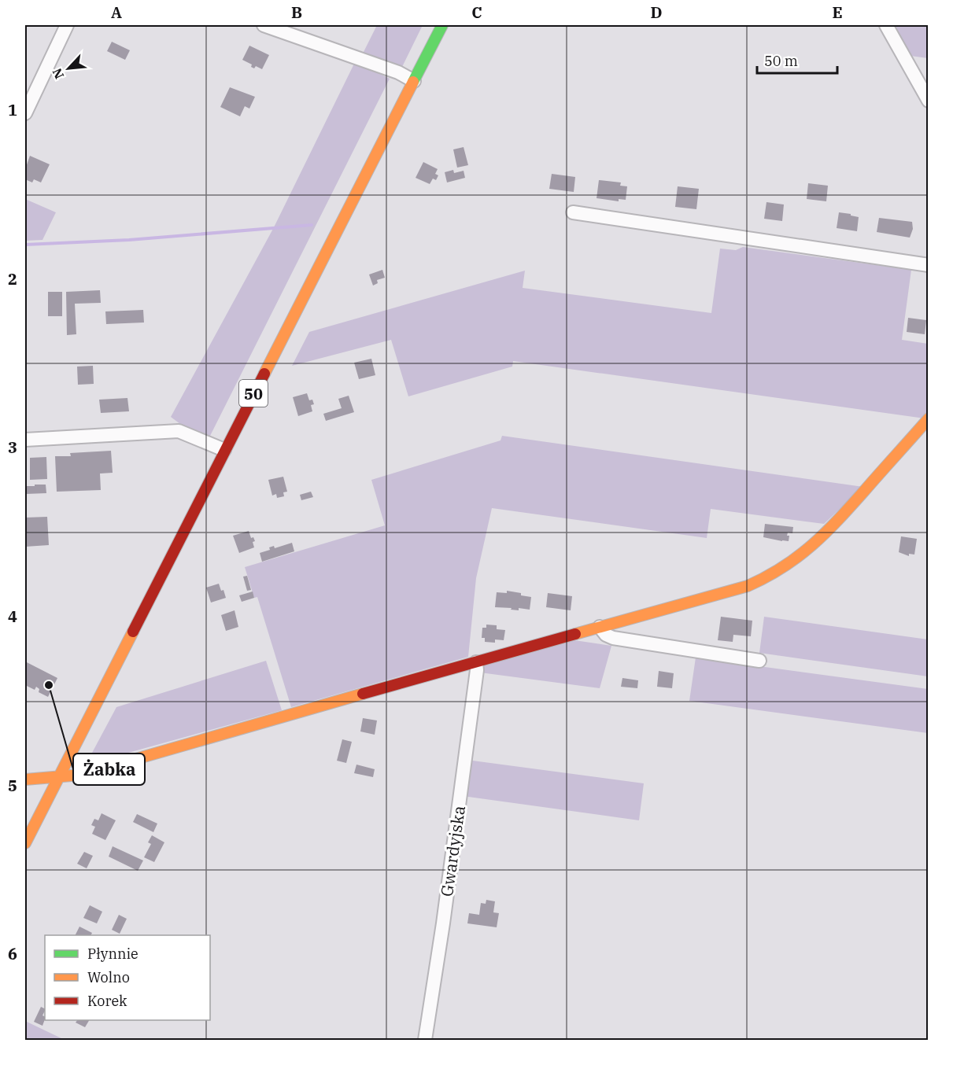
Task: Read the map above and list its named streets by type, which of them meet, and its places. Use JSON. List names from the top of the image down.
{
  "streets": {
    "street": ["50", "Gwardyjska"]
  },
  "places": ["Żabka"],
  "legend": ["Płynnie", "Wolno", "Korek"],
  "scale_bar": "50 m",
  "north": "bottom left",
  "grid": {
    "columns": [
      "A",
      "B",
      "C",
      "D",
      "E"
    ],
    "rows": [
      "1",
      "2",
      "3",
      "4",
      "5",
      "6"
    ]
  }
}
